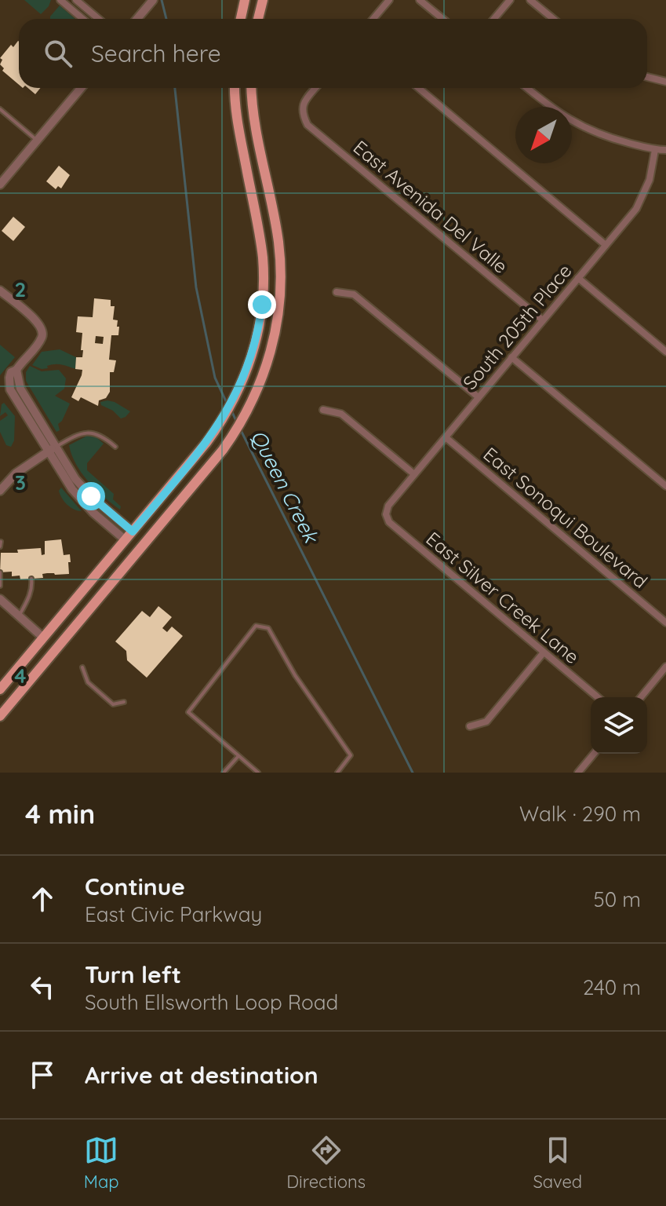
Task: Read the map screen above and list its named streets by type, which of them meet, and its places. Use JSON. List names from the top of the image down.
{
  "streets": {
    "street": [
      "East Avenida Del Valle",
      "South 205th Place",
      "East Sonoqui Boulevard",
      "East Silver Creek Lane"
    ]
  },
  "crossings": [
    ["East Avenida Del Valle", "South 205th Place"],
    ["South 205th Place", "East Sonoqui Boulevard"],
    ["South 205th Place", "East Silver Creek Lane"]
  ],
  "water": ["Queen Creek"],
  "north": "bottom left",
  "page": {
    "search": "Search here",
    "heading": ["4 min", "Walk · 290 m"],
    "list": [
      ["Continue", "East Civic Parkway", "50 m"],
      ["Turn left", "South Ellsworth Loop Road", "240 m"],
      "Arrive at destination"
    ],
    "nav": ["Map", "Directions", "Saved"]
  },
  "grid": {
    "rows": ["2", "3", "4"]
  }
}
